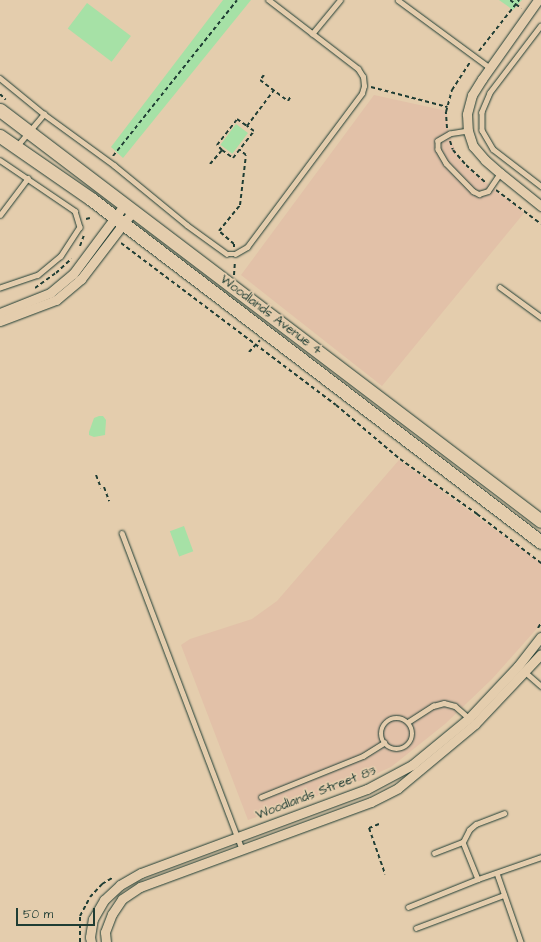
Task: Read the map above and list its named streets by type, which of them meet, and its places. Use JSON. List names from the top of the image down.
{
  "streets": {
    "main road": ["Woodlands Avenue 4"],
    "street": ["Woodlands Street 83"]
  },
  "scale_bar": "50 m"
}
